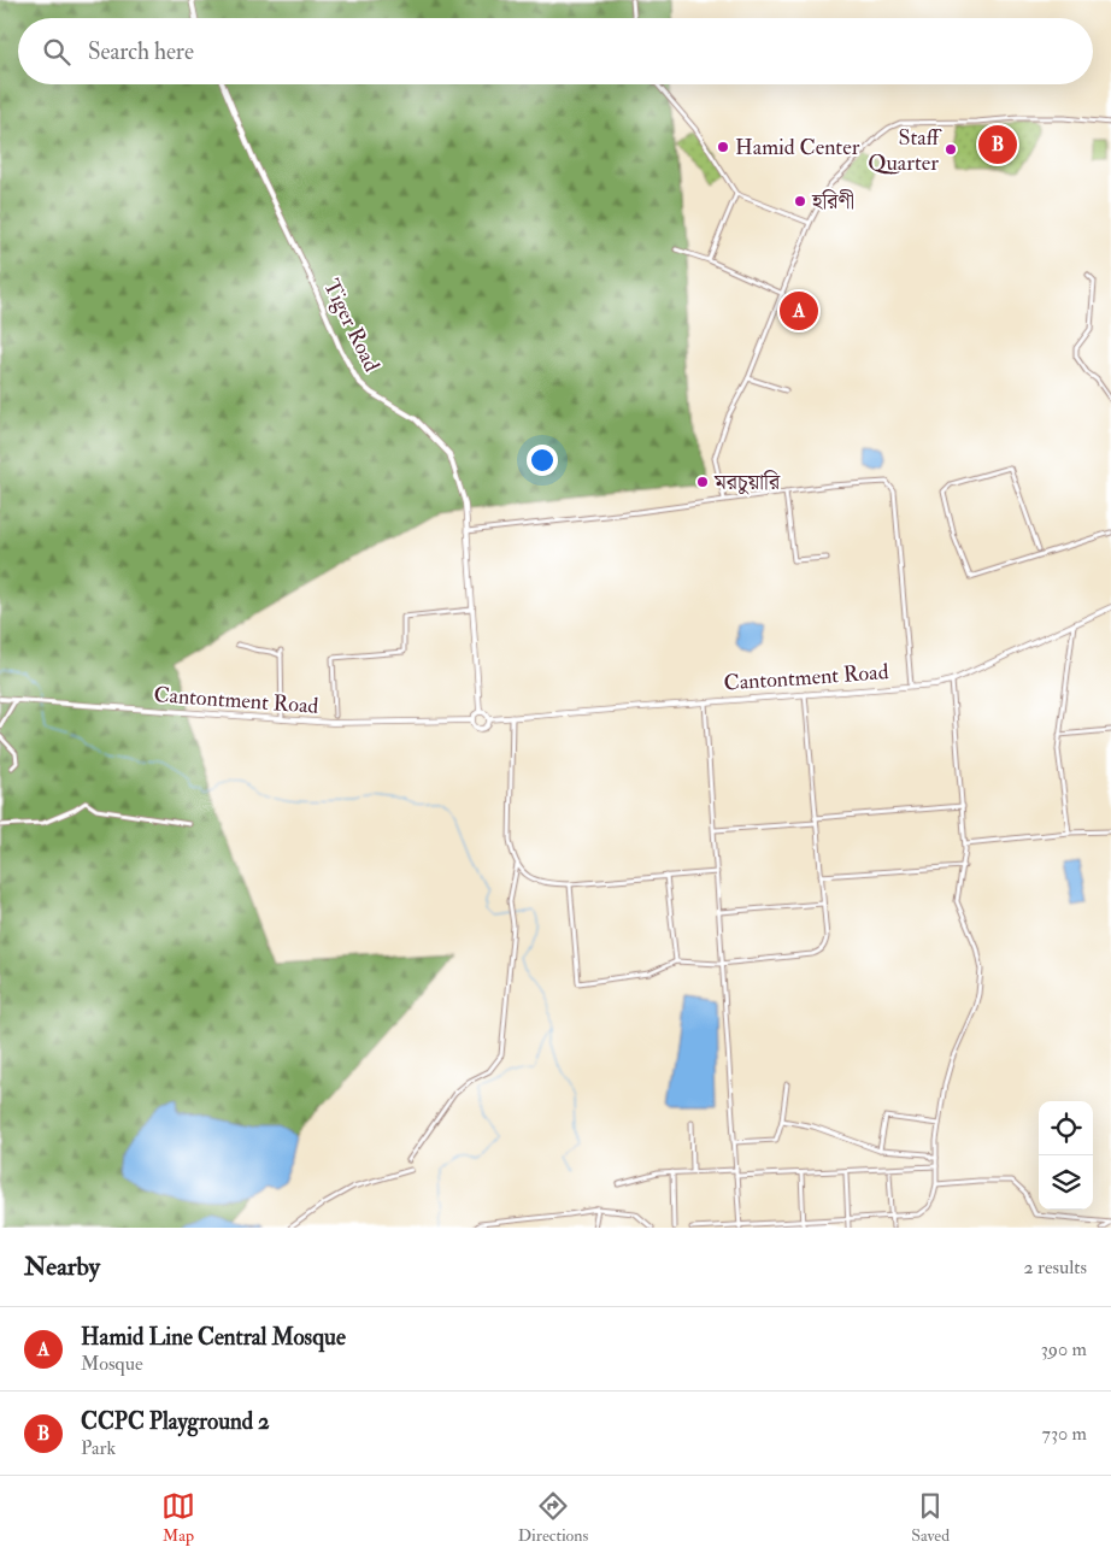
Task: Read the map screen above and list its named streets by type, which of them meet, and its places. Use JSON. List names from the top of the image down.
{
  "streets": {
    "street": ["Tiger Road", "Cantontment Road"]
  },
  "crossings": [
    ["Tiger Road", "Cantontment Road"]
  ],
  "places": [
    "Hamid Center",
    "Staff Quarter",
    "হরিণী",
    "মরচুয়ারি"
  ],
  "page": {
    "search": "Search here",
    "pins": ["B", "A"],
    "heading": ["Nearby", "2 results"],
    "list": [
      {
        "mark": "A",
        "name": "Hamid Line Central Mosque",
        "note": "Mosque",
        "value": "390 m"
      },
      {
        "mark": "B",
        "name": "CCPC Playground 2",
        "note": "Park",
        "value": "730 m"
      }
    ],
    "nav": ["Map", "Directions", "Saved"]
  }
}
